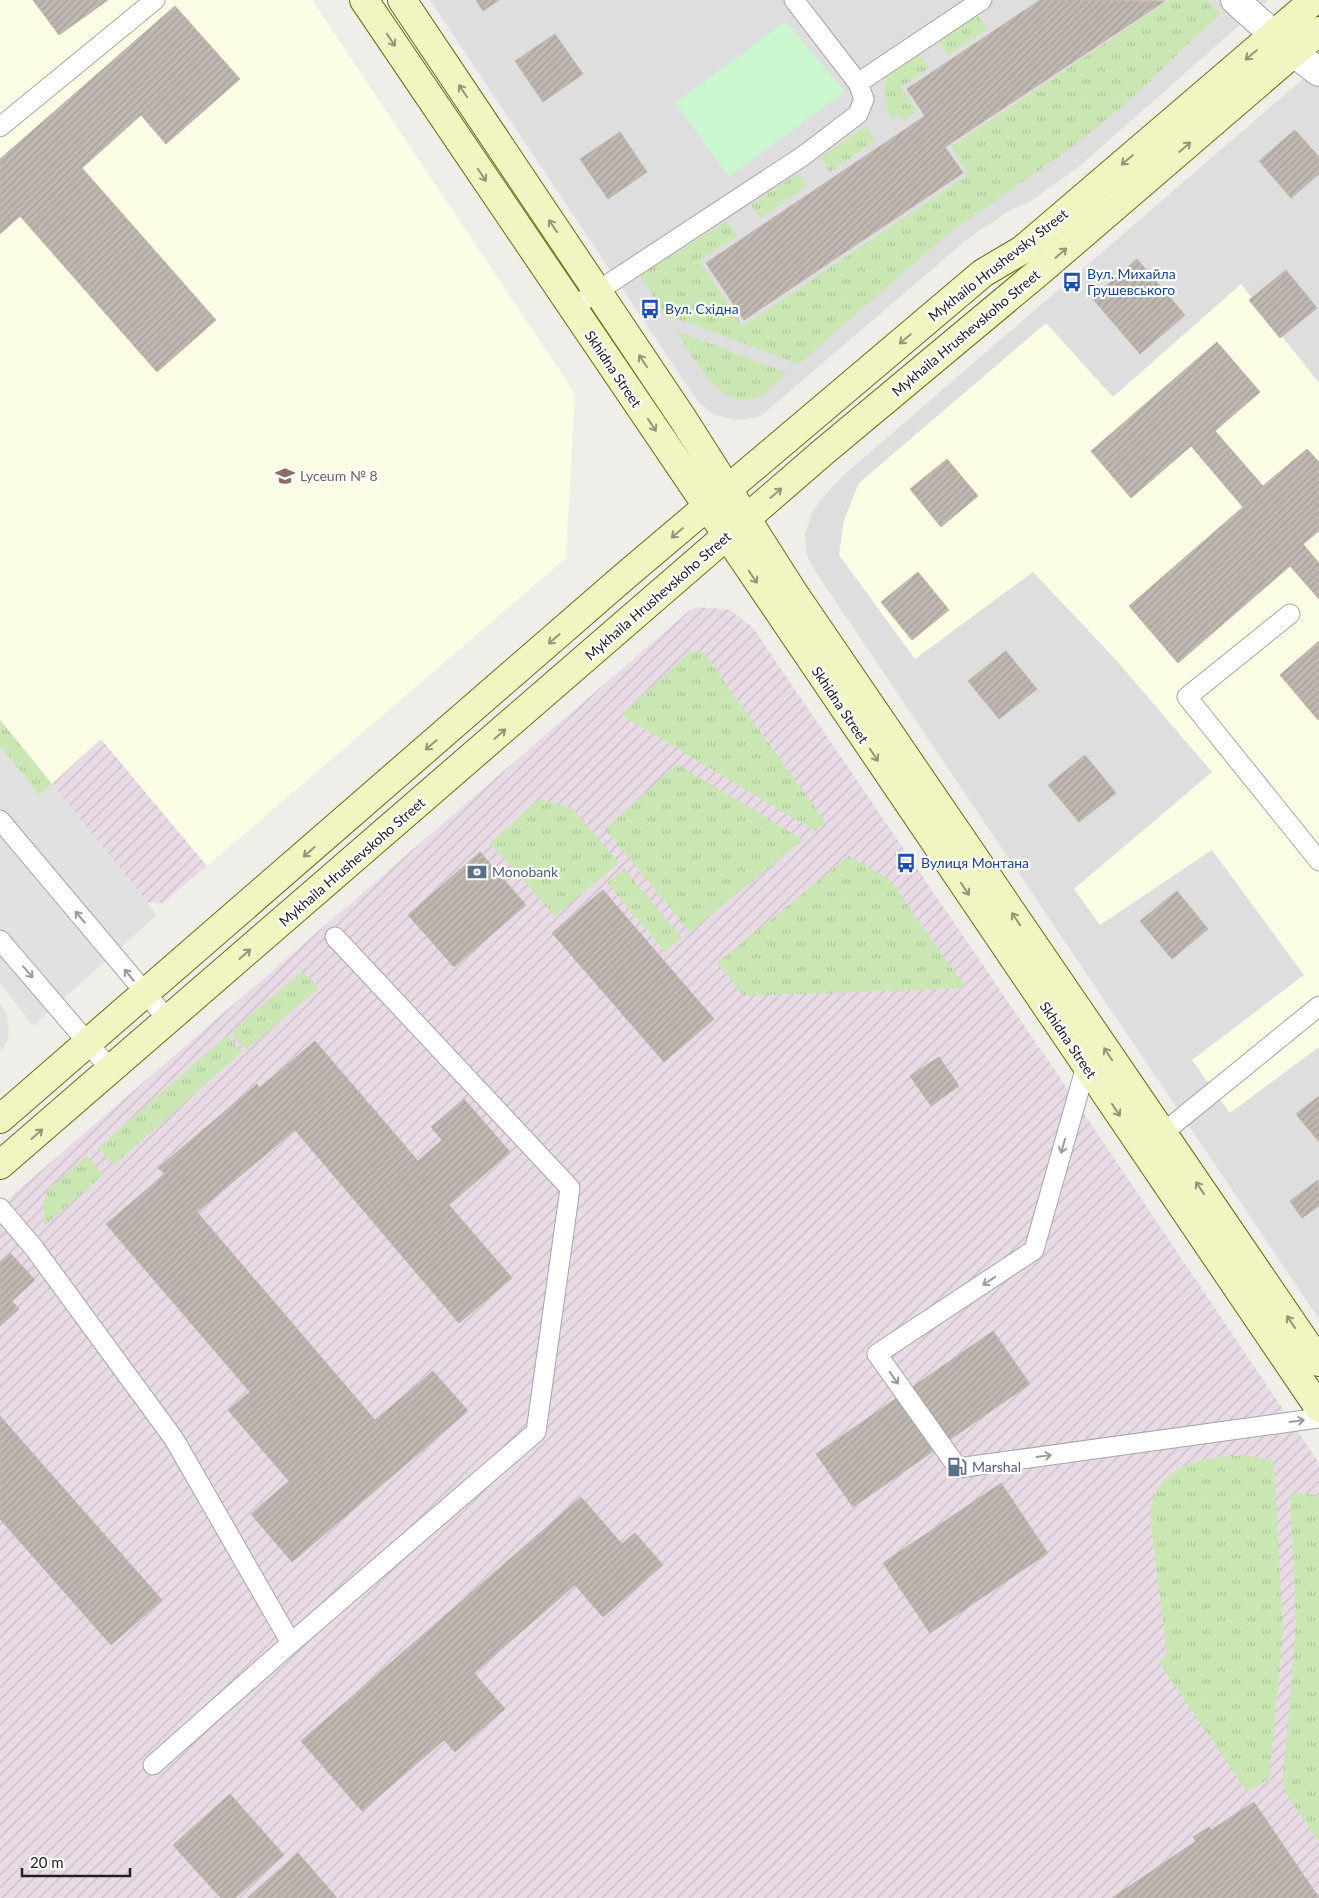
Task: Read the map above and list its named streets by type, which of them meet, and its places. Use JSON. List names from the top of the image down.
{
  "streets": {
    "main road": ["Mykhailo Hrushevsky Street", "Mykhaila Hrushevskoho Street", "Skhidna Street"]
  },
  "crossings": [
    ["Mykhailo Hrushevsky Street", "Skhidna Street"],
    ["Mykhaila Hrushevskoho Street", "Skhidna Street"]
  ],
  "one_way": ["Mykhailo Hrushevsky Street"],
  "places": {
    "bus stop": ["Вул. Михайла Грушевського", "Вул. Східна", "Вулиця Монтана"],
    "school or university": ["Lyceum № 8"],
    "bank": ["Monobank"],
    "fuel station": ["Marshal"]
  },
  "scale_bar": "20 m"
}
